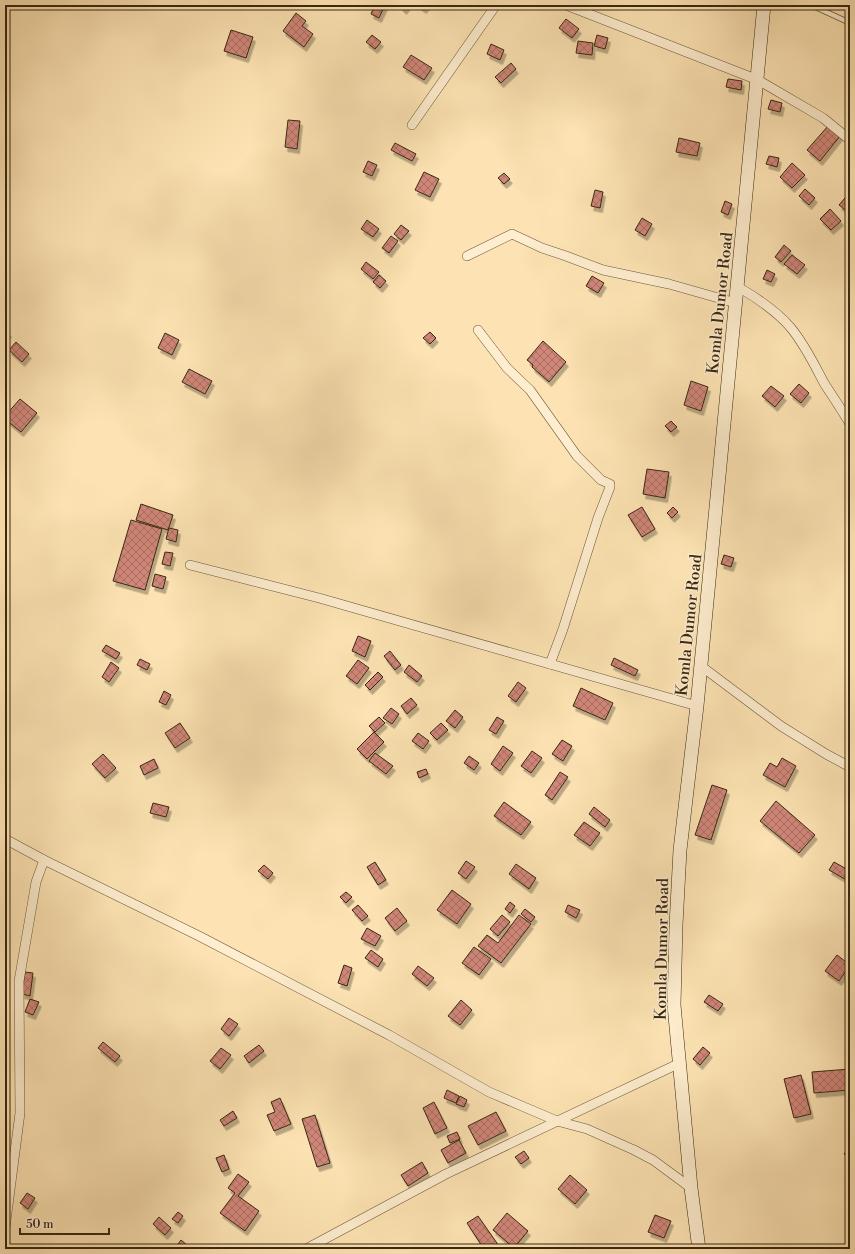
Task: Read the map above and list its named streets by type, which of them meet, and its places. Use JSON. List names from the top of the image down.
{
  "streets": {
    "street": ["Komla Dumor Road"]
  },
  "scale_bar": "50 m"
}
